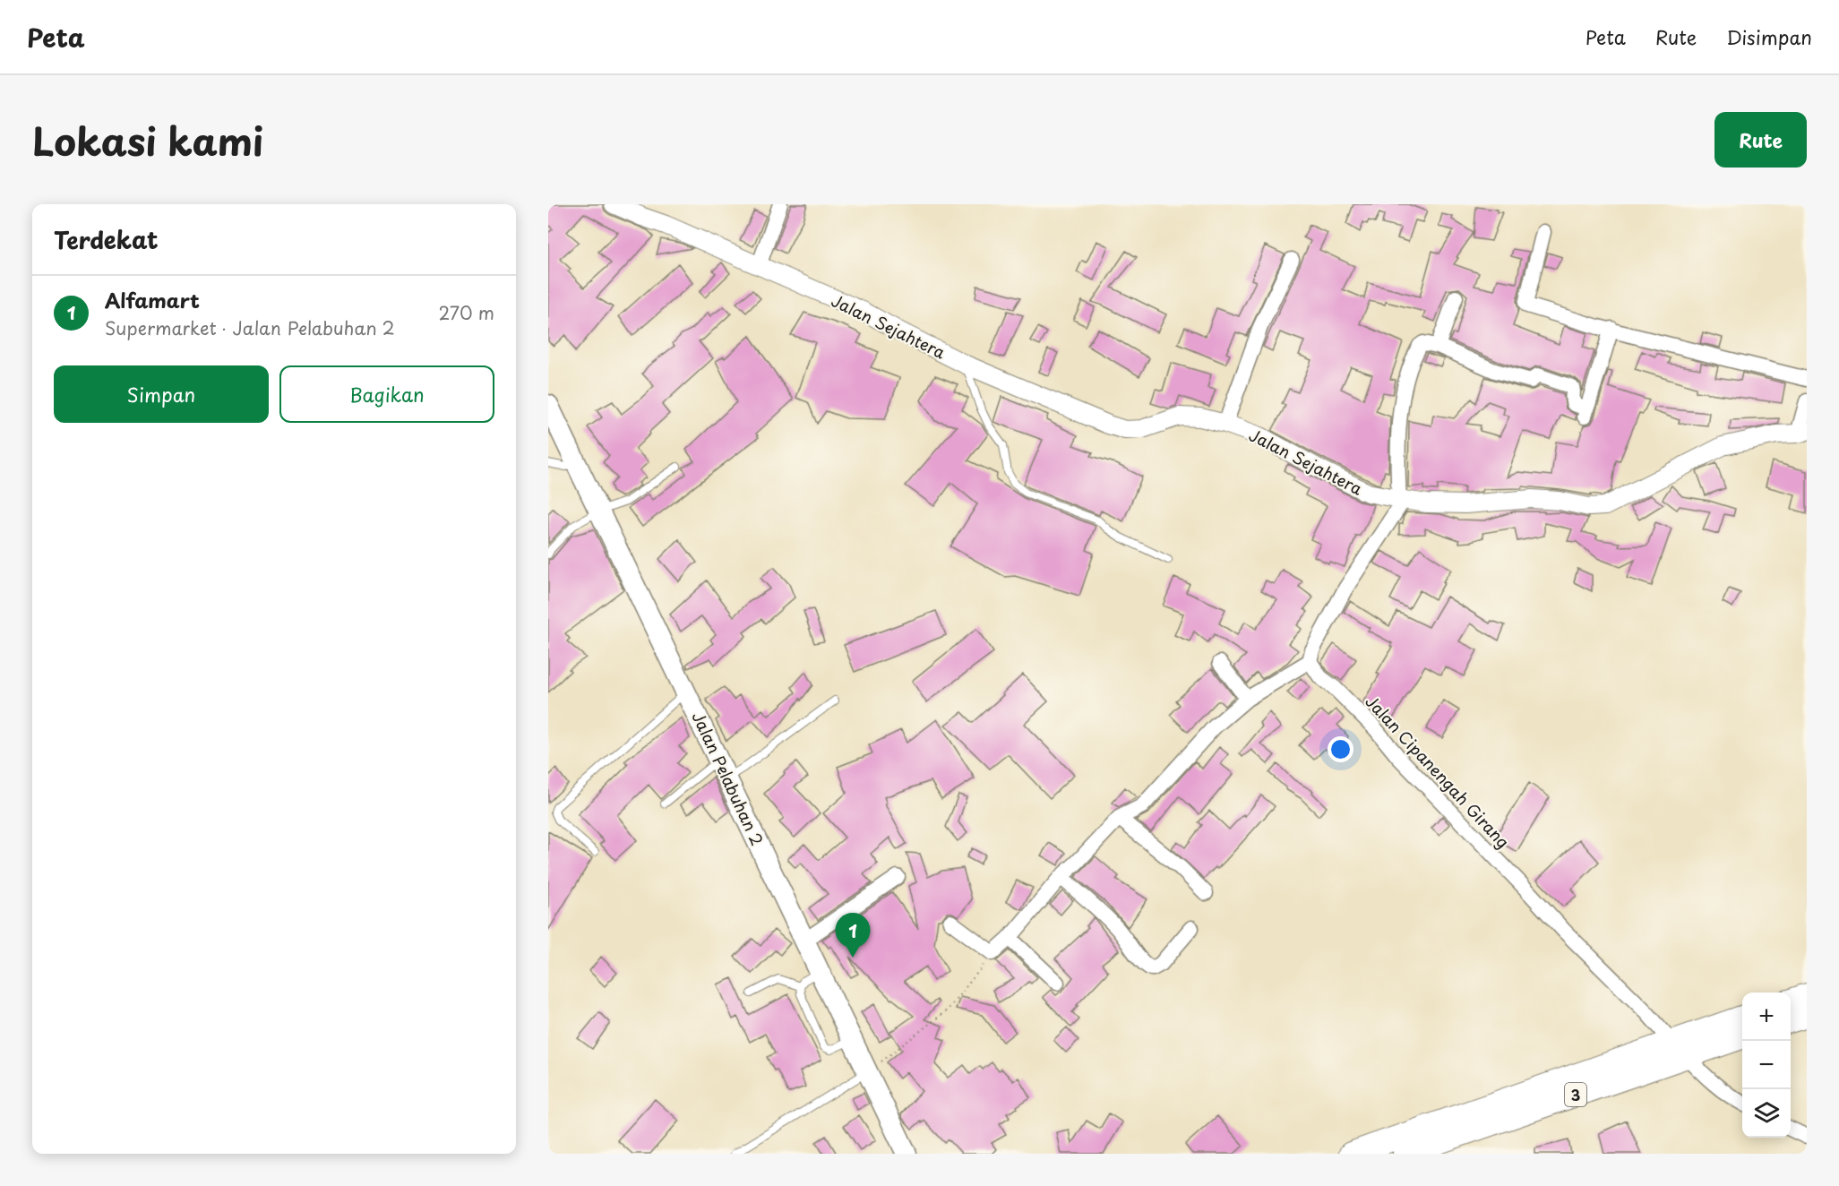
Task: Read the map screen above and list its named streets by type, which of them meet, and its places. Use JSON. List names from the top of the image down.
{
  "streets": {
    "main road": ["Jalan Pelabuhan 2", "3"],
    "street": ["Jalan Sejahtera", "Jalan Cipanengah Girang"]
  },
  "crossings": [
    ["Jalan Cipanengah Girang", "3"]
  ],
  "page": {
    "header": "Peta",
    "nav": ["Peta", "Rute", "Disimpan"],
    "title": "Lokasi kami",
    "buttons": [
      "Rute",
      ["Simpan", "Bagikan"]
    ],
    "heading": "Terdekat",
    "list": [
      {
        "mark": "1",
        "name": "Alfamart",
        "note": "Supermarket · Jalan Pelabuhan 2",
        "value": "270 m"
      }
    ],
    "pins": "1",
    "map_buttons": ["+", "−"]
  }
}
